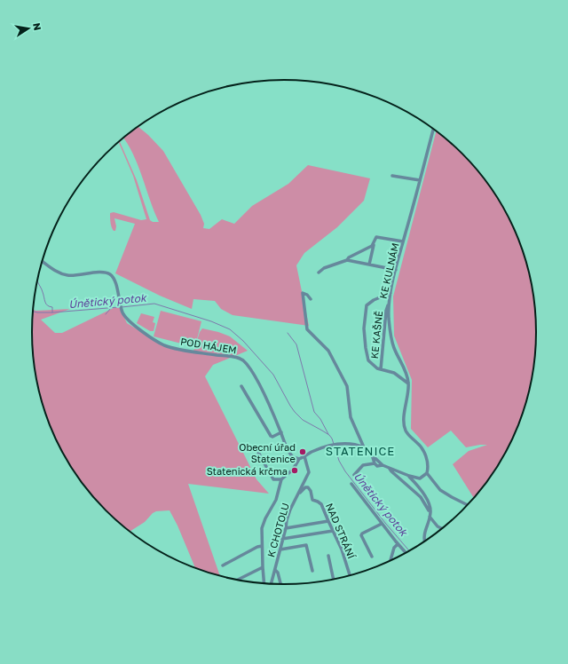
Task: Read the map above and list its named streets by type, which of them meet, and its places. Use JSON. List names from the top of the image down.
{
  "streets": {
    "street": [
      "KE KULNÁM",
      "KE KAŠNĚ",
      "POD HÁJEM",
      "K CHOTOLU",
      "NAD STRÁNÍ"
    ]
  },
  "crossings": [
    ["KE KULNÁM", "KE KAŠNĚ"],
    ["K CHOTOLU", "NAD STRÁNÍ"]
  ],
  "districts": ["STATENICE"],
  "water": ["Únětický potok"],
  "places": ["Obecní úřad Statenice", "Statenická krčma"],
  "north": "right"
}
